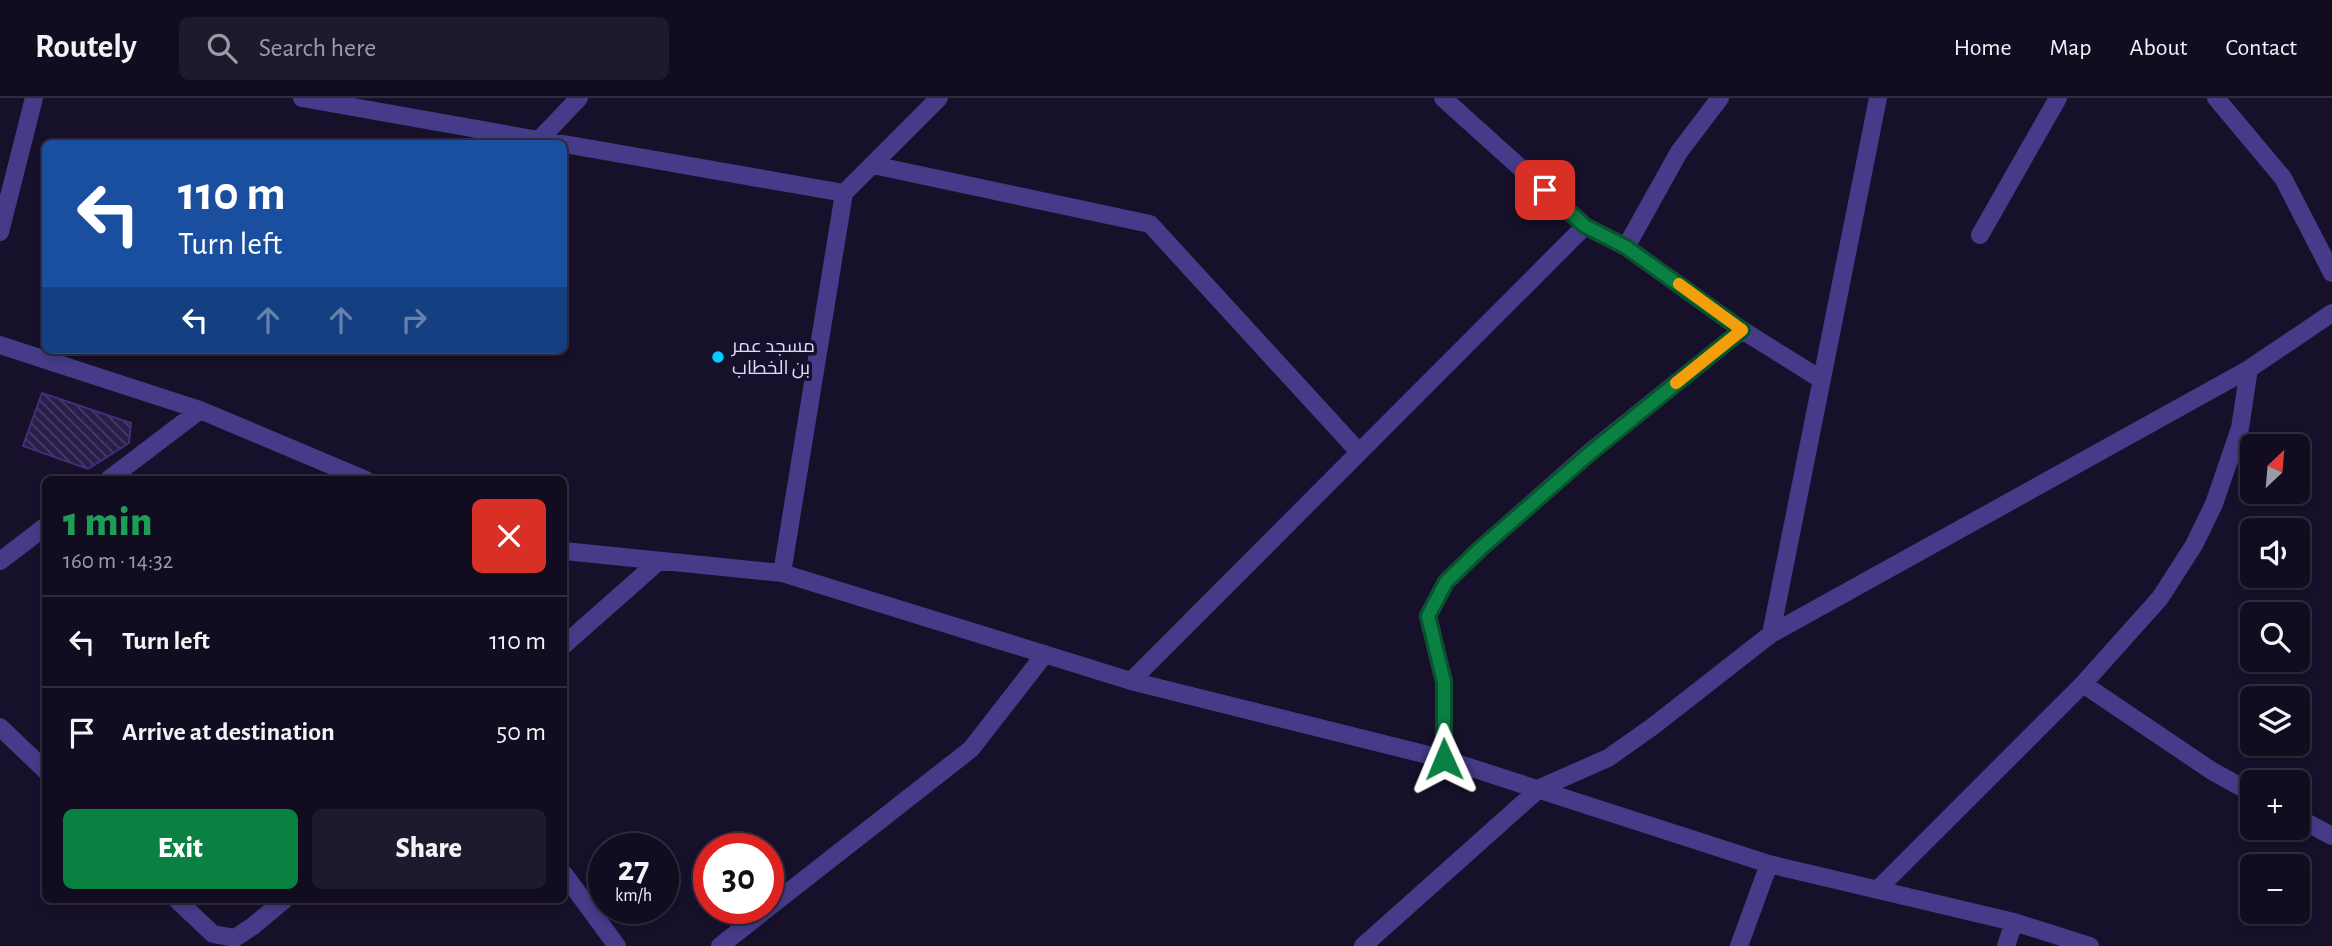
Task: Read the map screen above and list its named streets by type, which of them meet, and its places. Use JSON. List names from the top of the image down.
{
  "places": ["مسجد عمر بن الخطاب"],
  "north": "top right",
  "page": {
    "header": "Routely",
    "search": "Search here",
    "nav": [
      "Home",
      "Map",
      "About",
      "Contact"
    ],
    "turn": ["110 m", "Turn left"],
    "map_buttons": ["+", "−"],
    "heading": ["1 min", "160 m · 14:32"],
    "list": [
      {
        "name": "Turn left",
        "value": "110 m"
      },
      {
        "name": "Arrive at destination",
        "value": "50 m"
      }
    ],
    "buttons": ["Exit", "Share"],
    "speed": "27 km/h",
    "limit": "30"
  }
}
